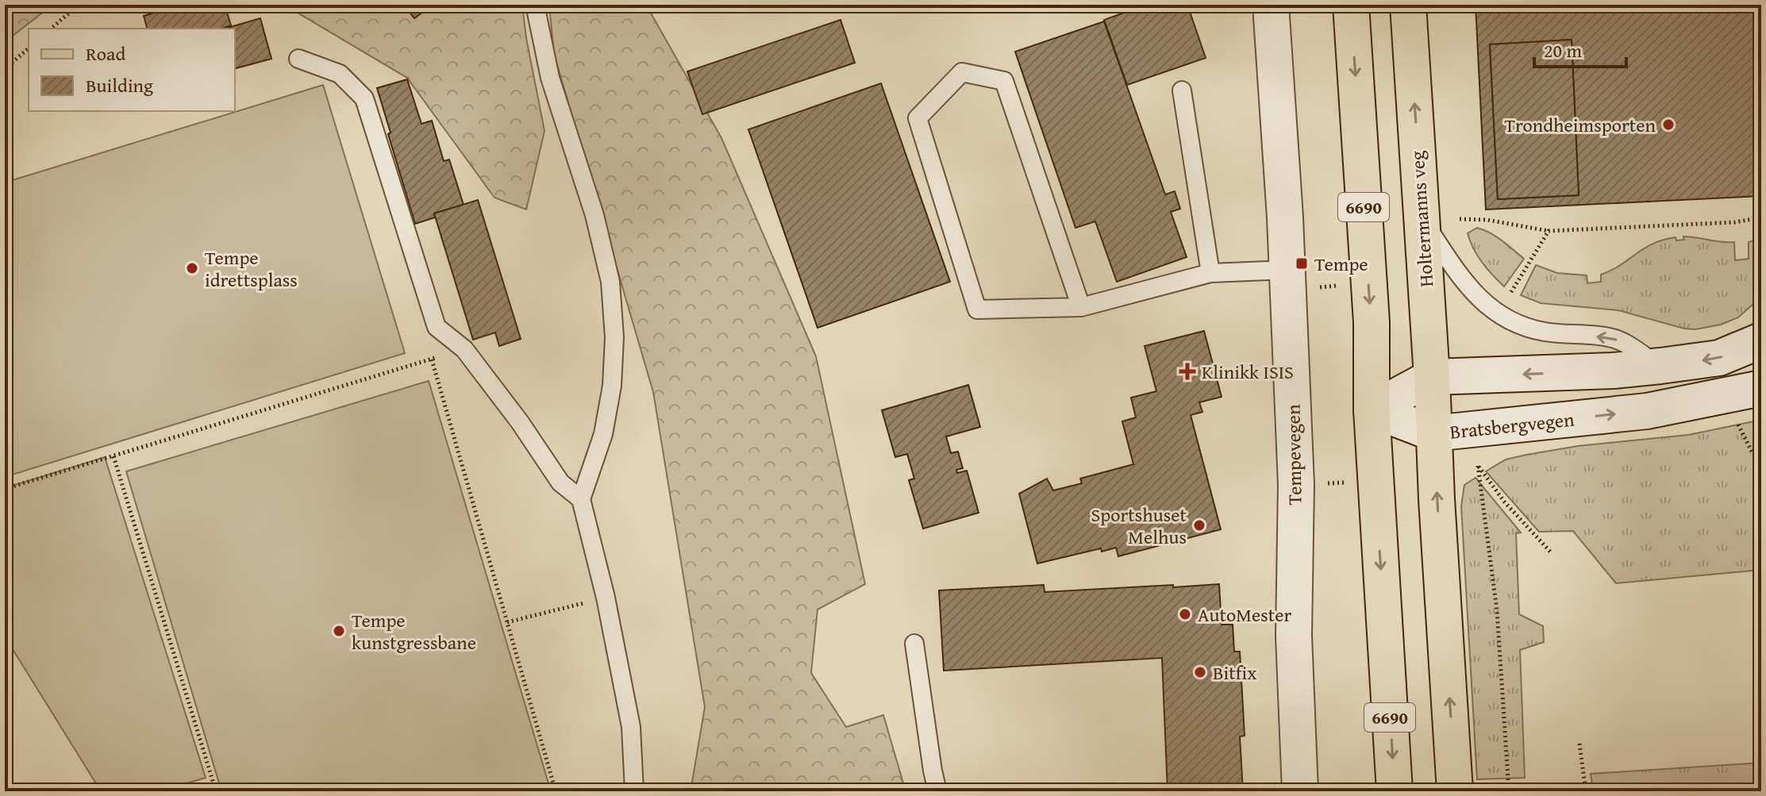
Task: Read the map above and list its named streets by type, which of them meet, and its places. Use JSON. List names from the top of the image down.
{
  "streets": {
    "main road": [
      "6690",
      "Holtermanns veg",
      "Bratsbergvegen",
      "Tempevegen"
    ]
  },
  "crossings": [
    ["6690", "Bratsbergvegen"],
    ["Holtermanns veg", "Bratsbergvegen"]
  ],
  "places": {
    "other": [
      "Trondheimsporten",
      "Tempe idrettsplass",
      "Sportshuset Melhus",
      "AutoMester",
      "Tempe kunstgressbane",
      "Bitfix"
    ],
    "transit": ["Tempe"],
    "health": ["Klinikk ISIS"]
  },
  "legend": ["Road", "Building"],
  "scale_bar": "20 m"
}
